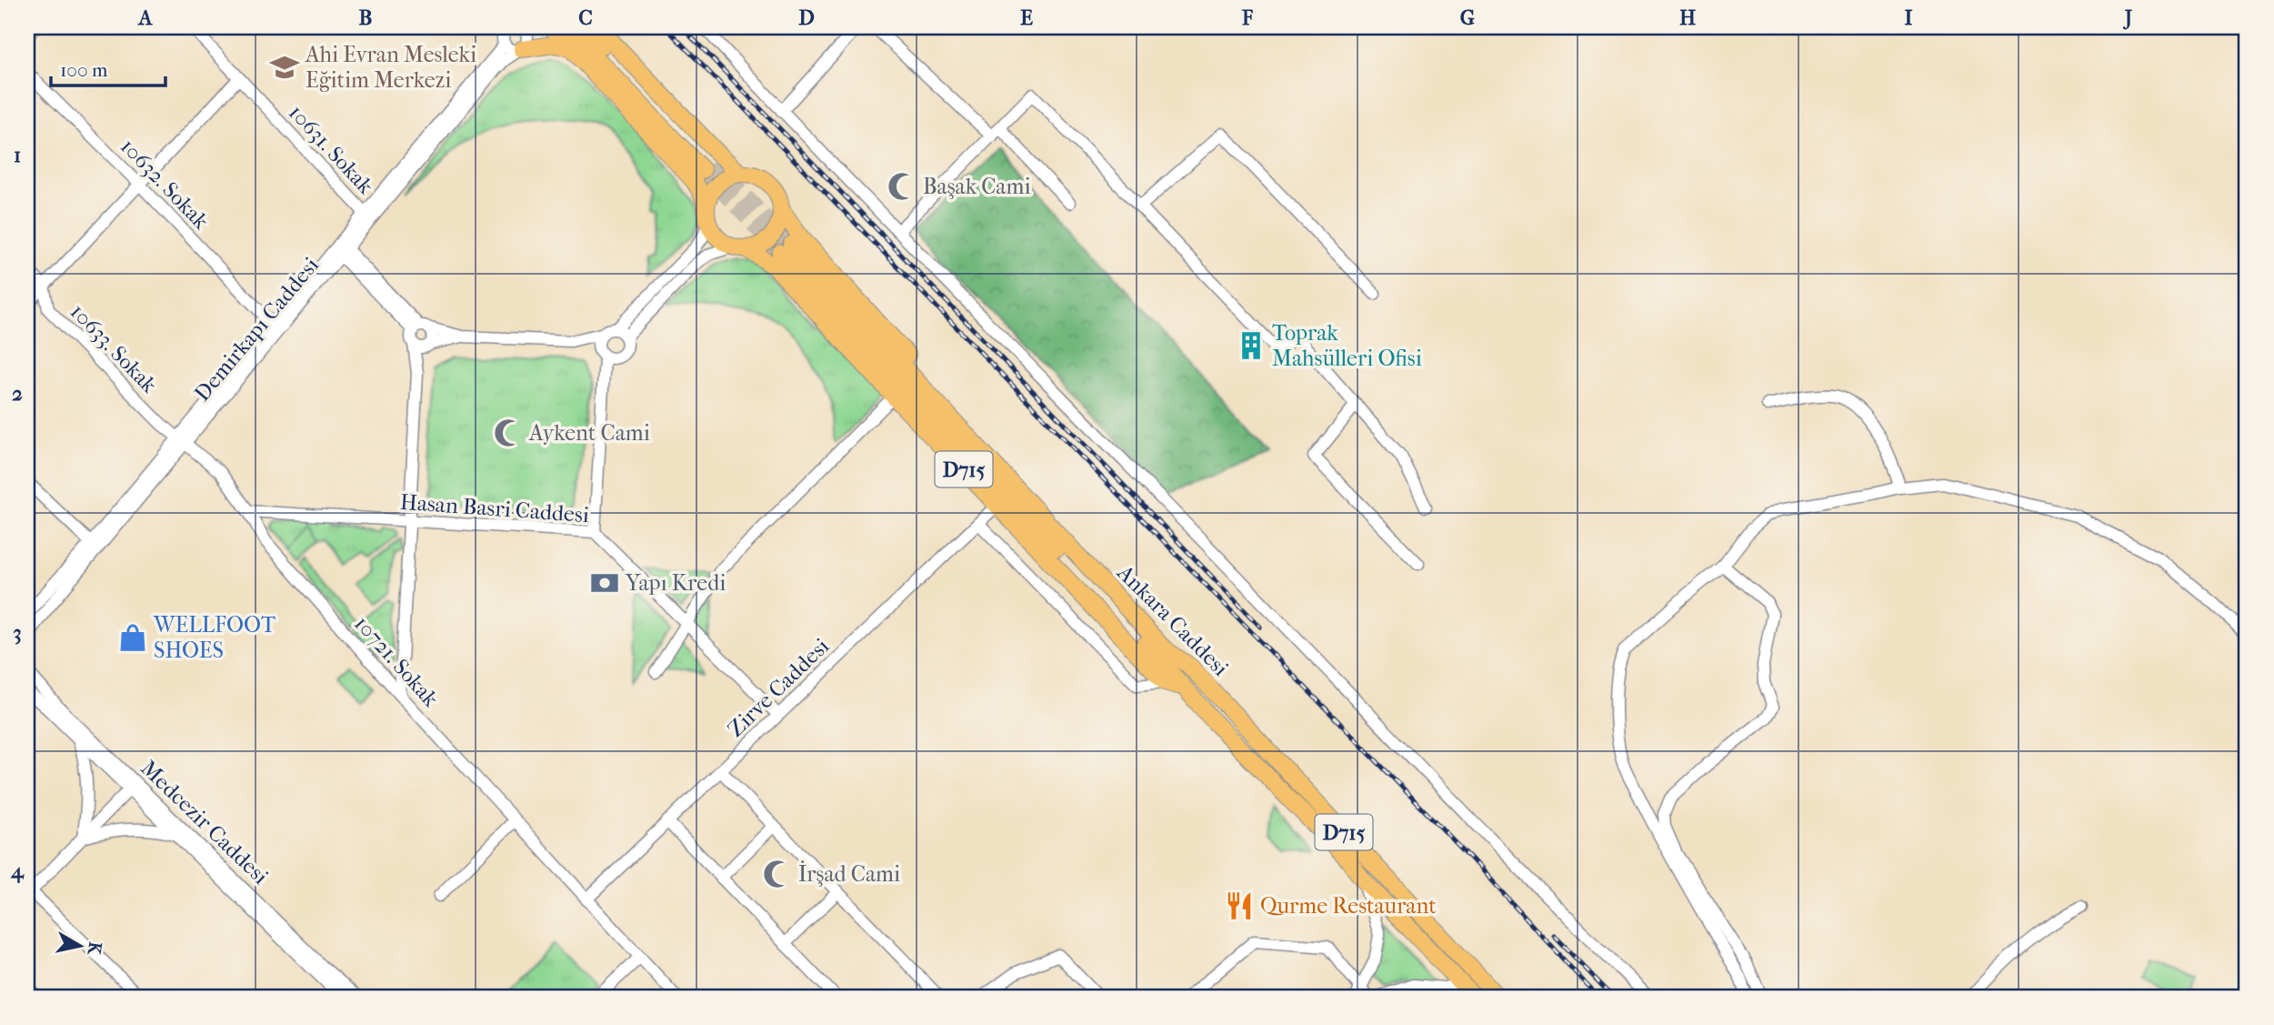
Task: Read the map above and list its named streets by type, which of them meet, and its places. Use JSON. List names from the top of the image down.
{
  "streets": {
    "highway": ["D715", "Ankara Caddesi"],
    "street": [
      "10631. Sokak",
      "10632. Sokak",
      "Demirkapı Caddesi",
      "10633. Sokak",
      "Hasan Basri Caddesi",
      "10721. Sokak",
      "Zirve Caddesi",
      "Medcezir Caddesi"
    ]
  },
  "crossings": [
    ["10631. Sokak", "Demirkapı Caddesi"],
    ["10632. Sokak", "Demirkapı Caddesi"],
    ["Demirkapı Caddesi", "10633. Sokak"],
    ["Demirkapı Caddesi", "10721. Sokak"],
    ["10633. Sokak", "10721. Sokak"],
    ["D715", "Zirve Caddesi"],
    ["Hasan Basri Caddesi", "10721. Sokak"],
    ["Hasan Basri Caddesi", "Zirve Caddesi"],
    ["10721. Sokak", "Zirve Caddesi"]
  ],
  "places": {
    "school or university": ["Ahi Evran Mesleki Eğitim Merkezi"],
    "mosque": ["Başak Cami", "Aykent Cami", "İrşad Cami"],
    "building": ["Toprak Mahsülleri Ofisi"],
    "bank": ["Yapı Kredi"],
    "shop": ["WELLFOOT SHOES"],
    "restaurant": ["Qurme Restaurant"]
  },
  "scale_bar": "100 m",
  "north": "right",
  "grid": {
    "columns": [
      "A",
      "B",
      "C",
      "D",
      "E",
      "F",
      "G",
      "H",
      "I",
      "J"
    ],
    "rows": [
      "1",
      "2",
      "3",
      "4"
    ]
  }
}
